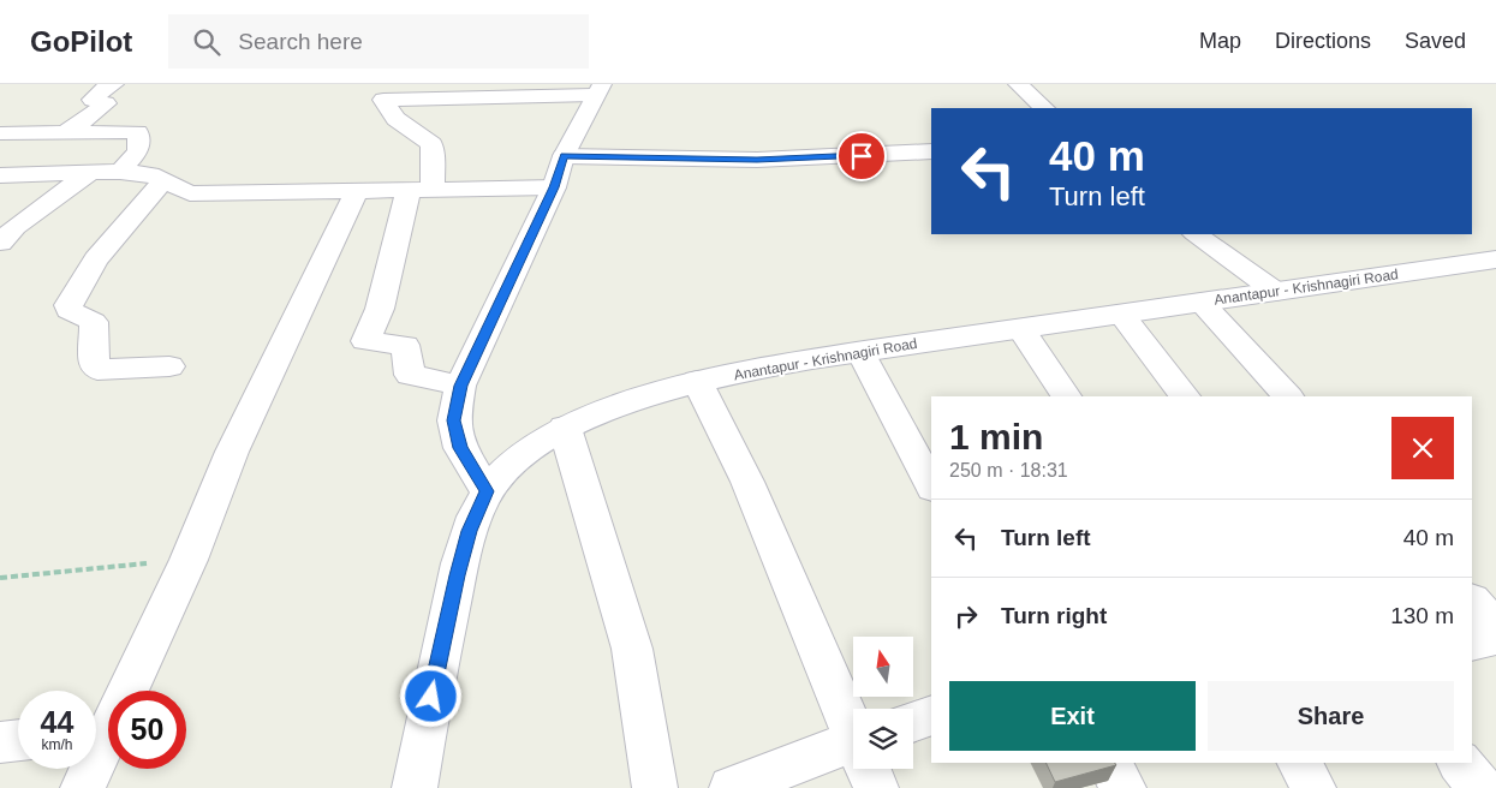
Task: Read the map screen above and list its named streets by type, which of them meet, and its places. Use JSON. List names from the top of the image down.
{
  "streets": {
    "street": ["Anantapur - Krishnagiri Road"]
  },
  "north": "top",
  "page": {
    "header": "GoPilot",
    "search": "Search here",
    "nav": ["Map", "Directions", "Saved"],
    "turn": ["40 m", "Turn left"],
    "heading": ["1 min", "250 m · 18:31"],
    "list": [
      {
        "name": "Turn left",
        "value": "40 m"
      },
      {
        "name": "Turn right",
        "value": "130 m"
      }
    ],
    "buttons": ["Exit", "Share"],
    "speed": "44 km/h",
    "limit": "50"
  }
}
